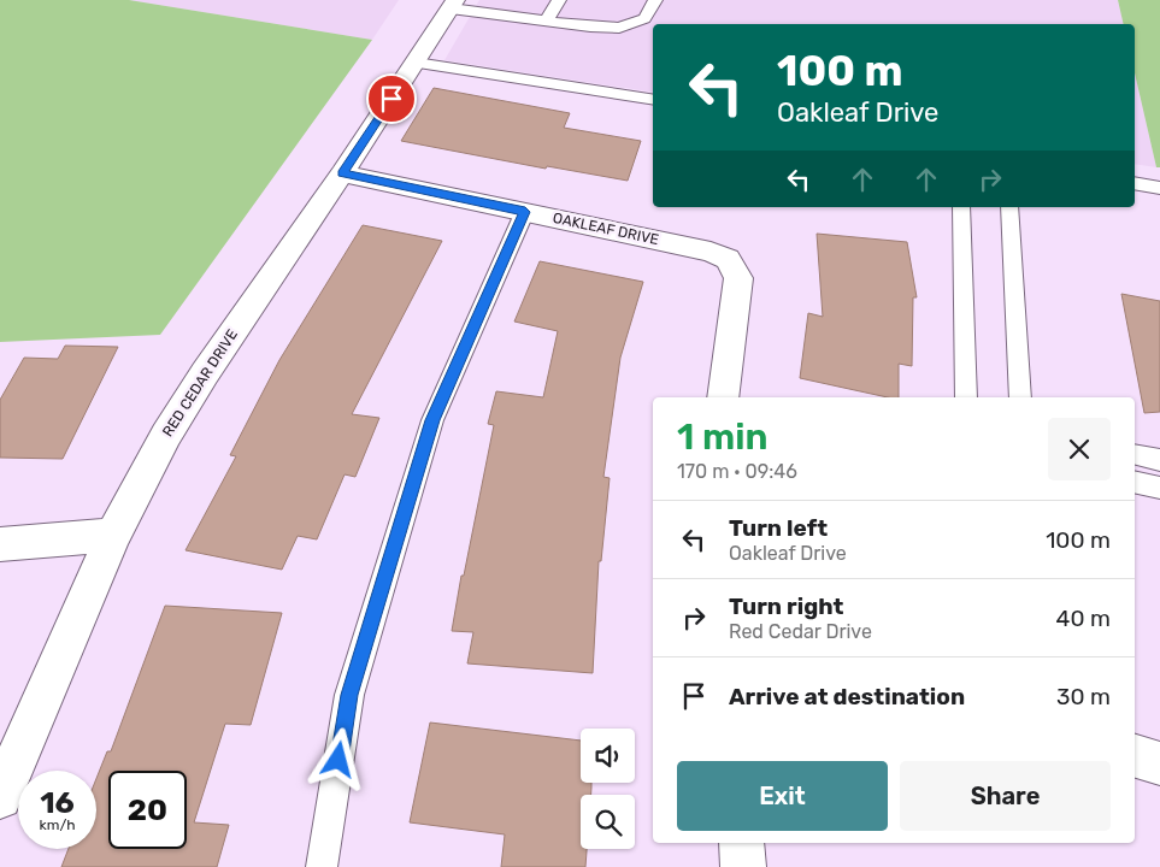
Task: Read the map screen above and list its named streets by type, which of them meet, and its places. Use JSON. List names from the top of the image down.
{
  "streets": {
    "street": ["OAKLEAF DRIVE", "RED CEDAR DRIVE"]
  },
  "crossings": [
    ["OAKLEAF DRIVE", "RED CEDAR DRIVE"]
  ],
  "page": {
    "turn": ["100 m", "Oakleaf Drive"],
    "heading": ["1 min", "170 m · 09:46"],
    "list": [
      {
        "name": "Turn left",
        "note": "Oakleaf Drive",
        "value": "100 m"
      },
      {
        "name": "Turn right",
        "note": "Red Cedar Drive",
        "value": "40 m"
      },
      {
        "name": "Arrive at destination",
        "value": "30 m"
      }
    ],
    "buttons": ["Exit", "Share"],
    "speed": "16 km/h",
    "limit": "20"
  }
}
